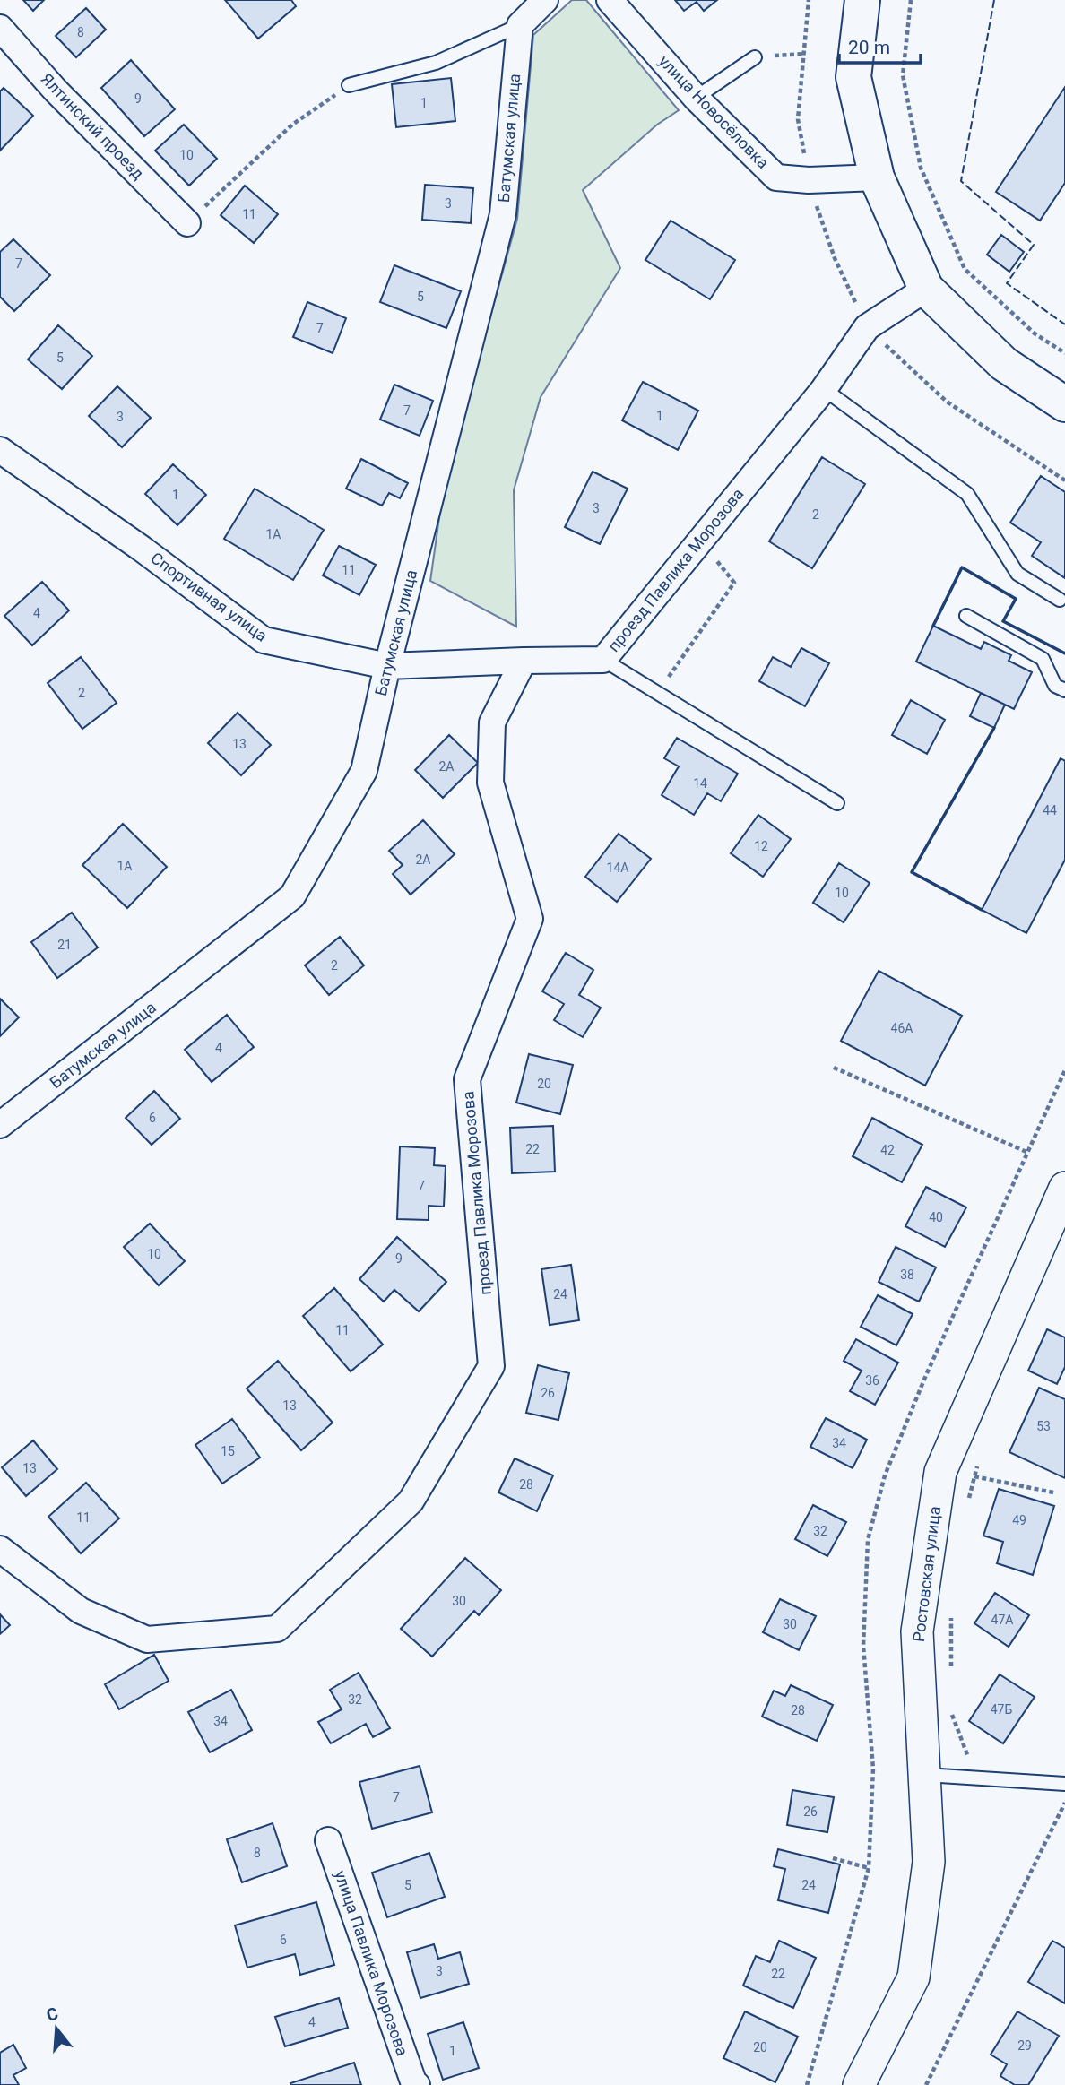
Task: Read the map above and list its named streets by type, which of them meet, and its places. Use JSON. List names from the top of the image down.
{
  "streets": {
    "street": [
      "улица Новосёловка",
      "Ялтинский проезд",
      "Батумская улица",
      "проезд Павлика Морозова",
      "Спортивная улица",
      "Ростовская улица",
      "улица Павлика Морозова"
    ]
  },
  "crossings": [
    ["Батумская улица", "Спортивная улица"],
    ["проезд Павлика Морозова", "Спортивная улица"]
  ],
  "house_numbers": [
    "8",
    "9",
    "1",
    "10",
    "3",
    "11",
    "7",
    "5",
    "7",
    "5",
    "7",
    "1",
    "3",
    "1",
    "3",
    "2",
    "1А",
    "11",
    "4",
    "2",
    "13",
    "2А",
    "14",
    "44",
    "12",
    "2А",
    "1А",
    "14А",
    "10",
    "21",
    "2",
    "46А",
    "4",
    "20",
    "6",
    "22",
    "42",
    "7",
    "40",
    "10",
    "9",
    "38",
    "24",
    "11",
    "36",
    "26",
    "13",
    "53",
    "34",
    "15",
    "13",
    "28",
    "11",
    "49",
    "32",
    "30",
    "47А",
    "30",
    "32",
    "47Б",
    "28",
    "34",
    "7",
    "26",
    "8",
    "5",
    "24",
    "6",
    "3",
    "22",
    "4",
    "29",
    "20",
    "1"
  ],
  "scale_bar": "20 m",
  "north": "top"
}
